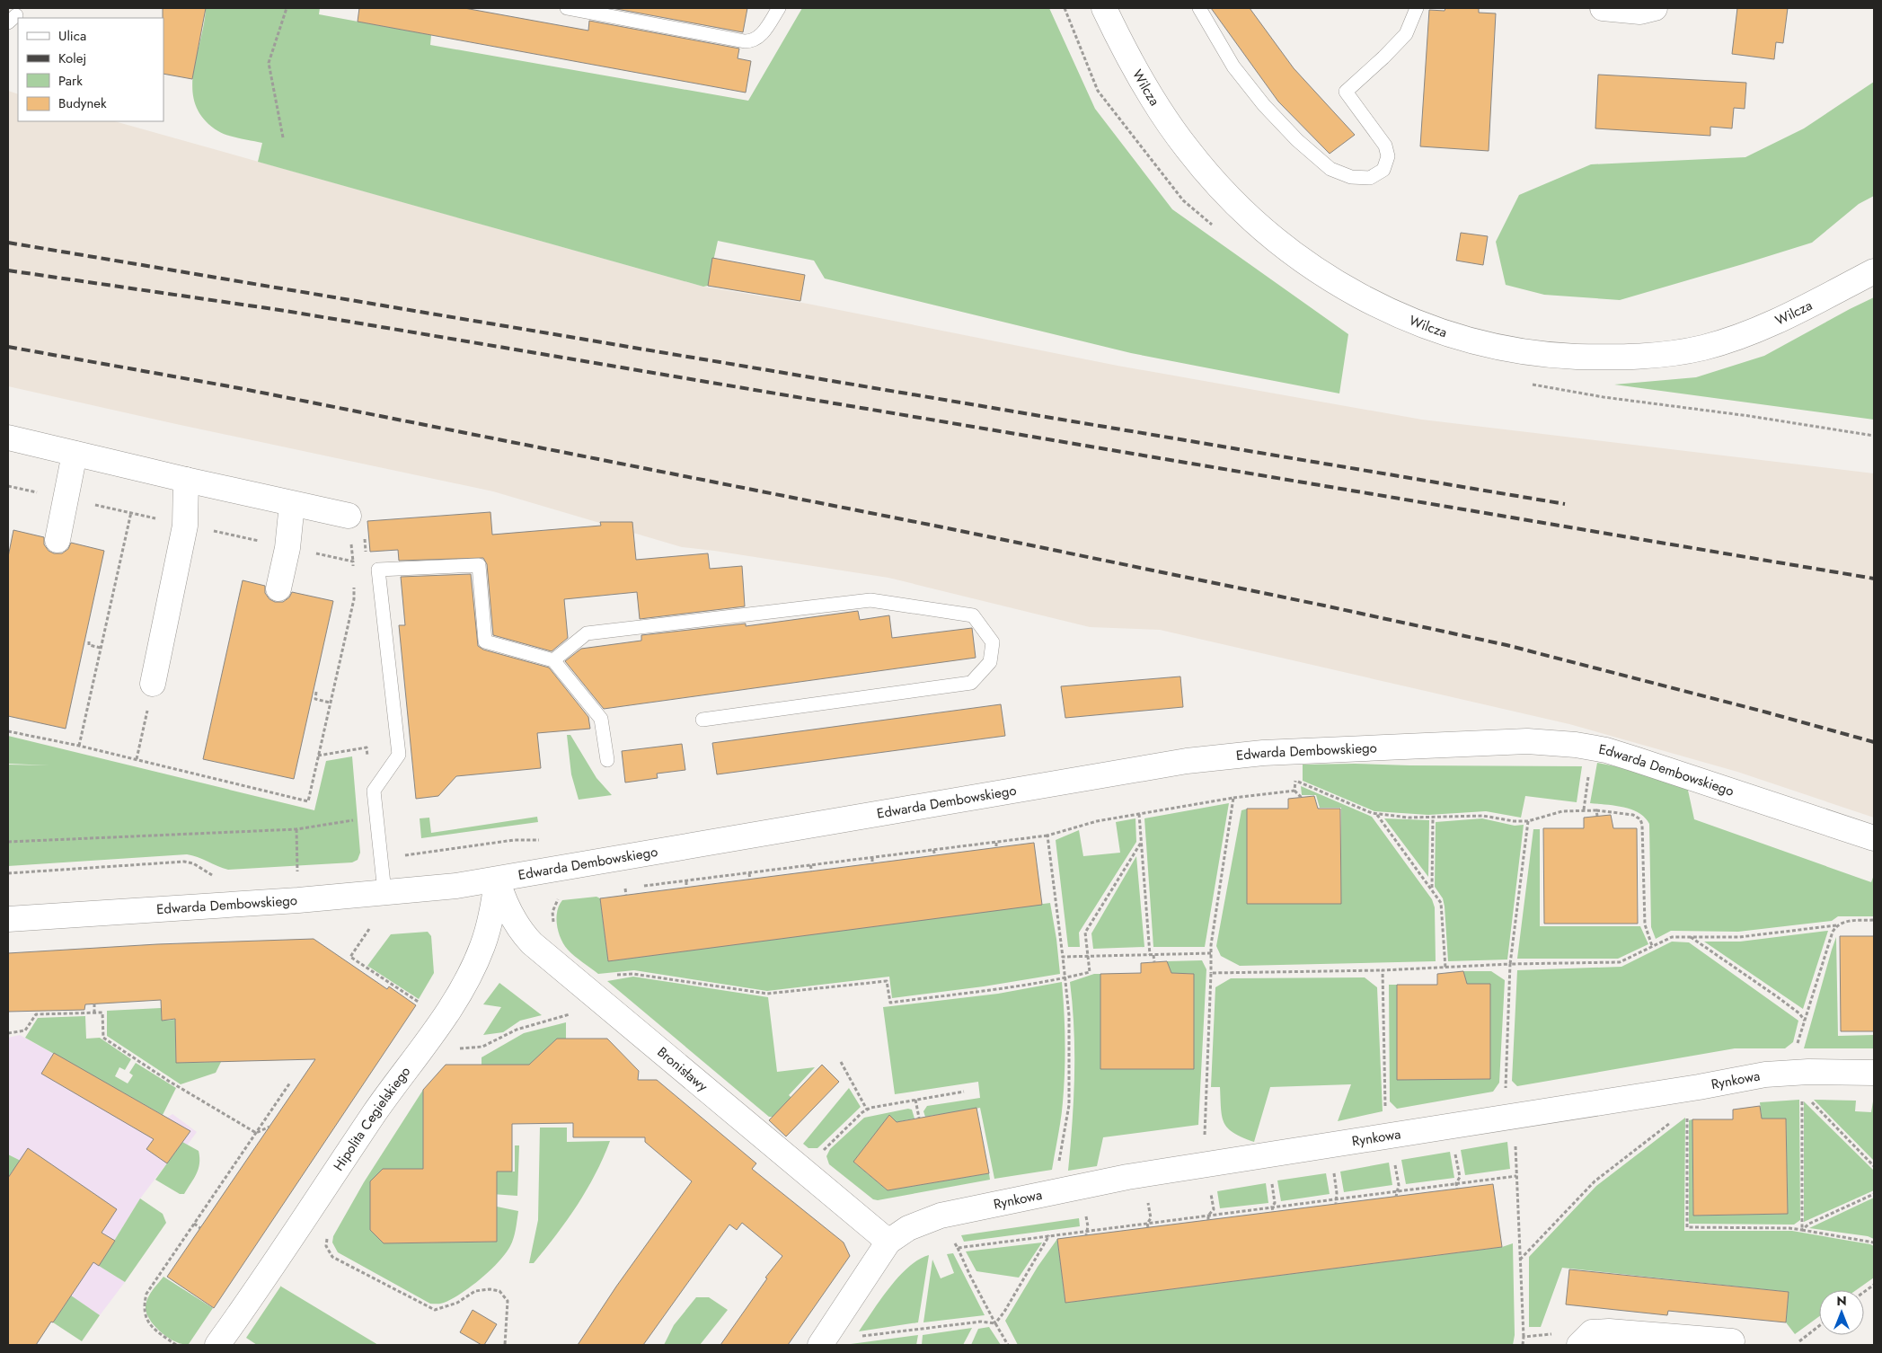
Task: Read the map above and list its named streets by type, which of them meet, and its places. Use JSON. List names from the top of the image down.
{
  "streets": {
    "street": [
      "Wilcza",
      "Edwarda Dembowskiego",
      "Bronisławy",
      "Rynkowa",
      "Hipolita Cegielskiego"
    ]
  },
  "crossings": [
    ["Edwarda Dembowskiego", "Bronisławy"],
    ["Edwarda Dembowskiego", "Hipolita Cegielskiego"],
    ["Bronisławy", "Rynkowa"],
    ["Bronisławy", "Hipolita Cegielskiego"]
  ],
  "legend": [
    "Ulica",
    "Kolej",
    "Park",
    "Budynek"
  ],
  "north": "top"
}
